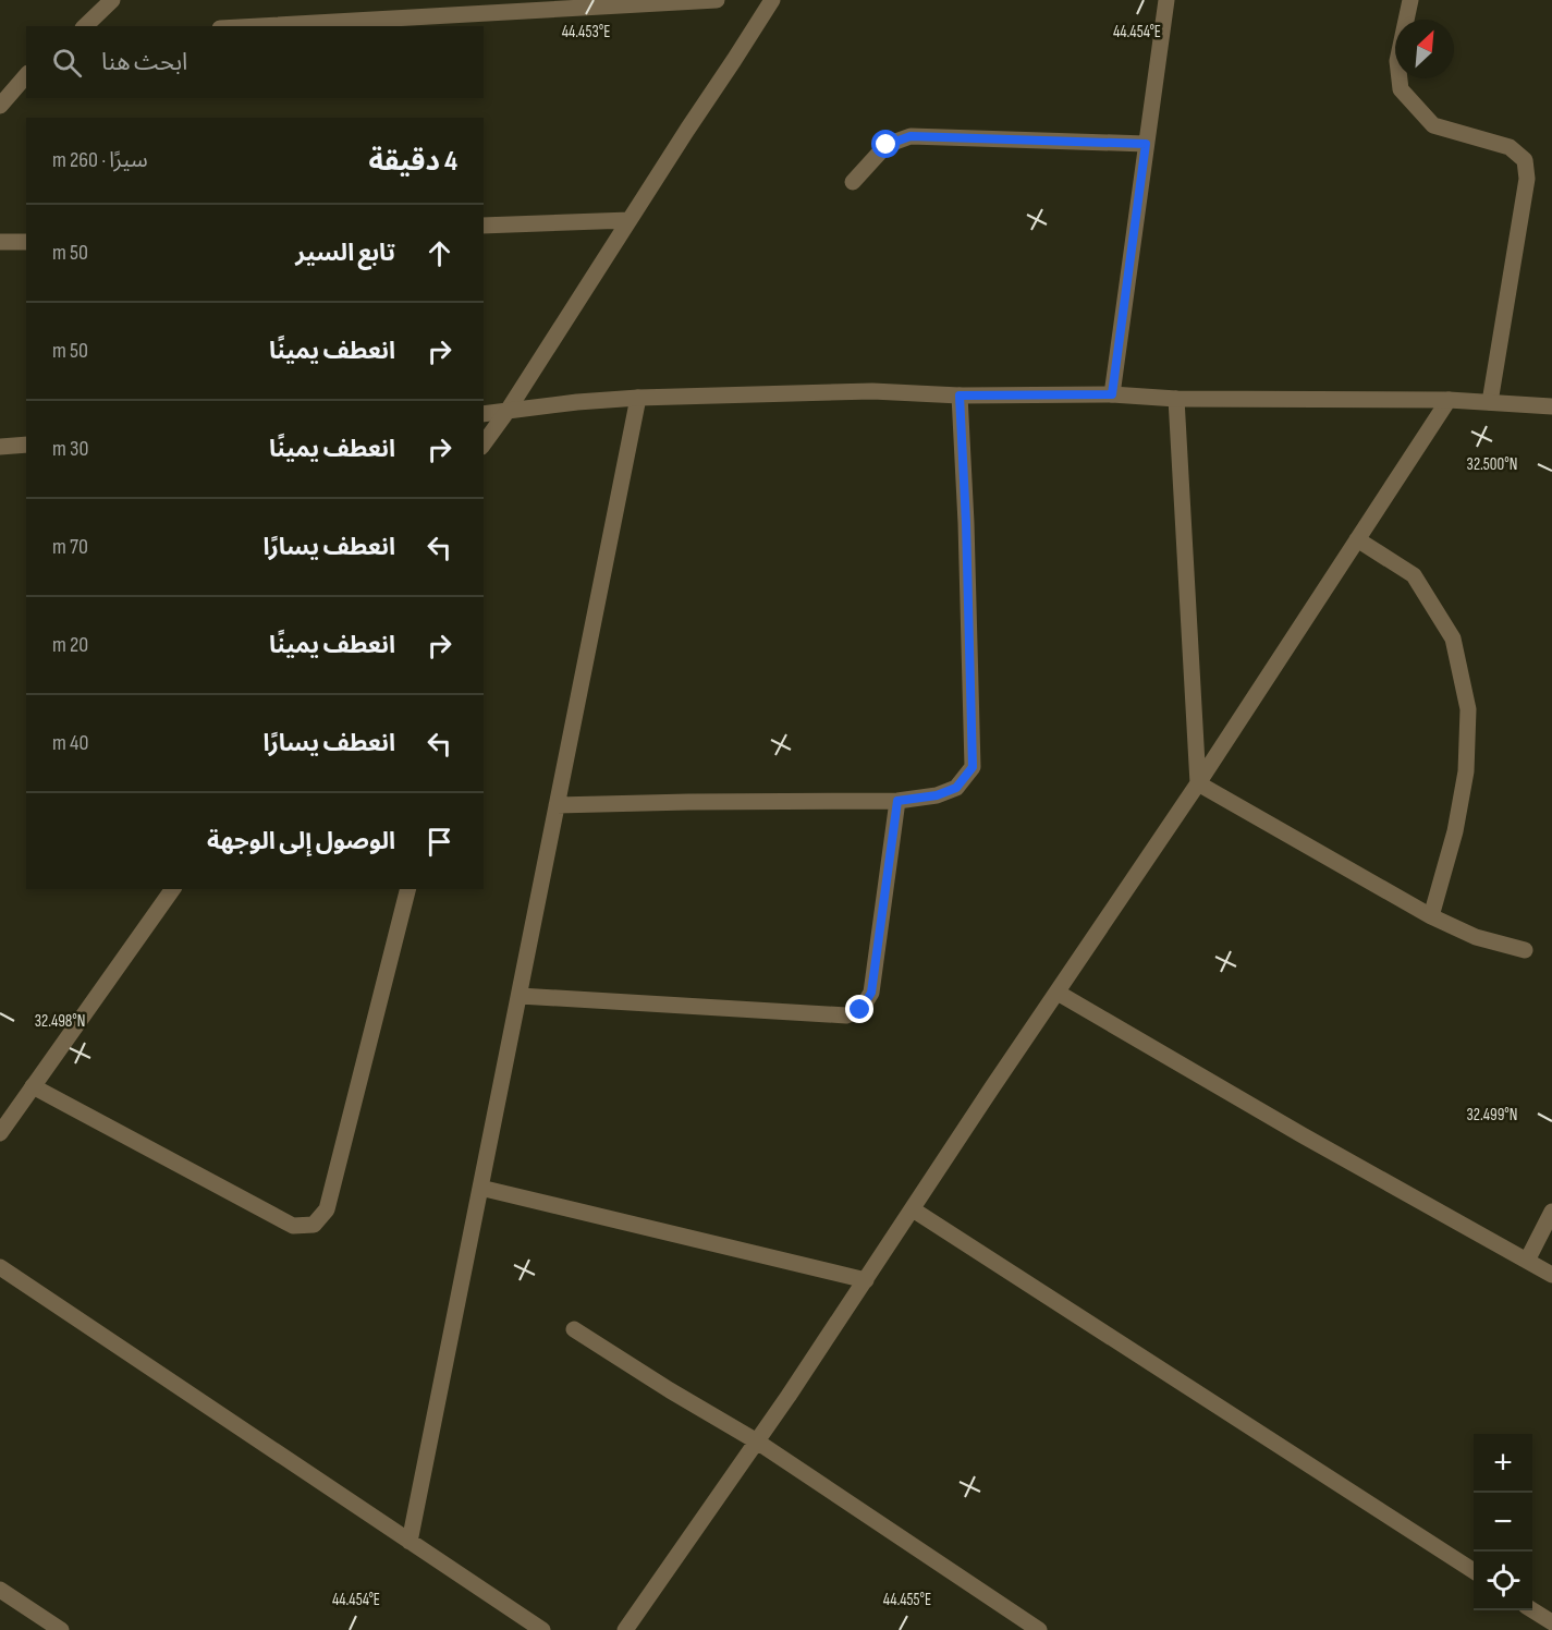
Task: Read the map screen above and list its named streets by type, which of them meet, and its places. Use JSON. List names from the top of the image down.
{
  "north": "top right",
  "page": {
    "search": "ابحث هنا",
    "heading": ["4 دقيقة", "سيرًا · 260 m"],
    "list": [
      ["تابع السير", "50 m"],
      ["انعطف يمينًا", "50 m"],
      ["انعطف يمينًا", "30 m"],
      ["انعطف يسارًا", "70 m"],
      ["انعطف يمينًا", "20 m"],
      ["انعطف يسارًا", "40 m"],
      "الوصول إلى الوجهة"
    ],
    "map_buttons": ["+", "−"]
  },
  "coordinates": [
    "44.453°E",
    "44.454°E",
    "32.500°N",
    "32.498°N",
    "32.499°N",
    "44.455°E"
  ]
}
